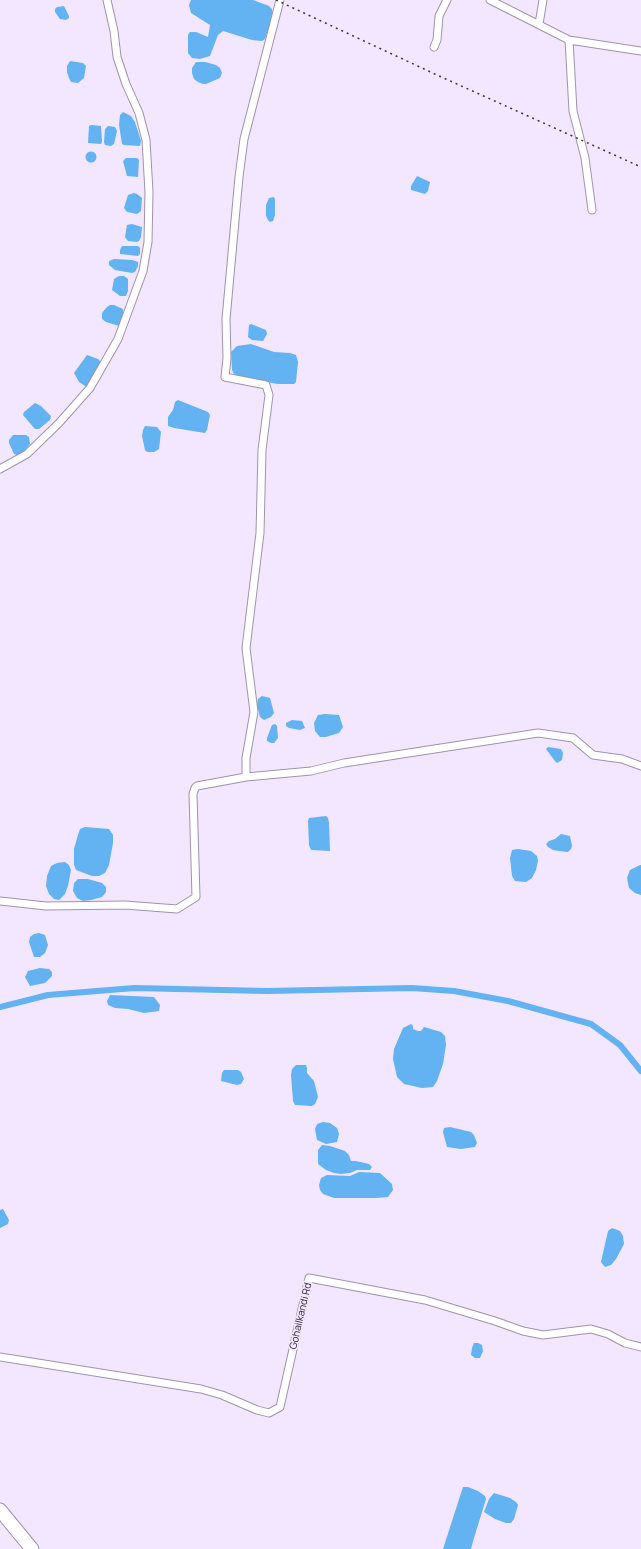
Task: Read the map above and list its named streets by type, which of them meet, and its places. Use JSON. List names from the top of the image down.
{
  "streets": {
    "street": ["Gohailkandi Rd"]
  }
}
